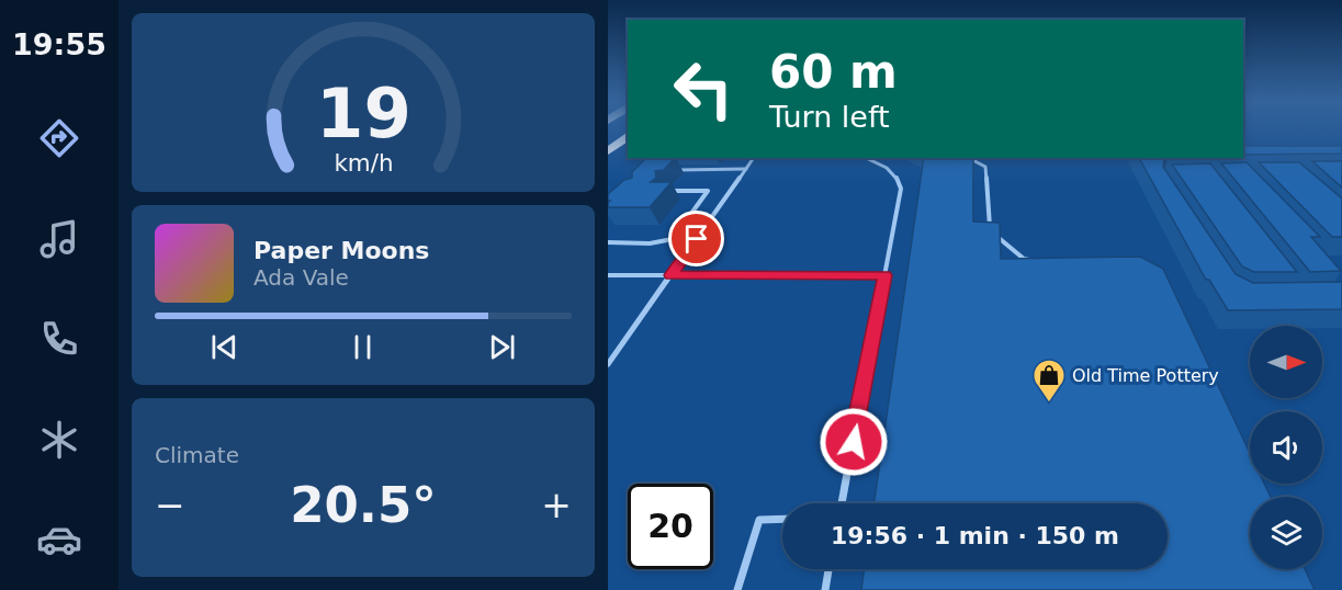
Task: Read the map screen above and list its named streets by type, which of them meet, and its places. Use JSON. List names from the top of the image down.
{
  "places": {
    "shop": ["Old Time Pottery"]
  },
  "north": "right",
  "page": {
    "tabs": "19:55",
    "turn": ["60 m", "Turn left"],
    "song": ["Paper Moons", "Ada Vale"],
    "tile": "Climate",
    "heat": ["−", "20.5°", "+"],
    "limit": "20",
    "trip": "19:56 · 1 min · 150 m",
    "gauge": ["19", "km/h"]
  }
}
